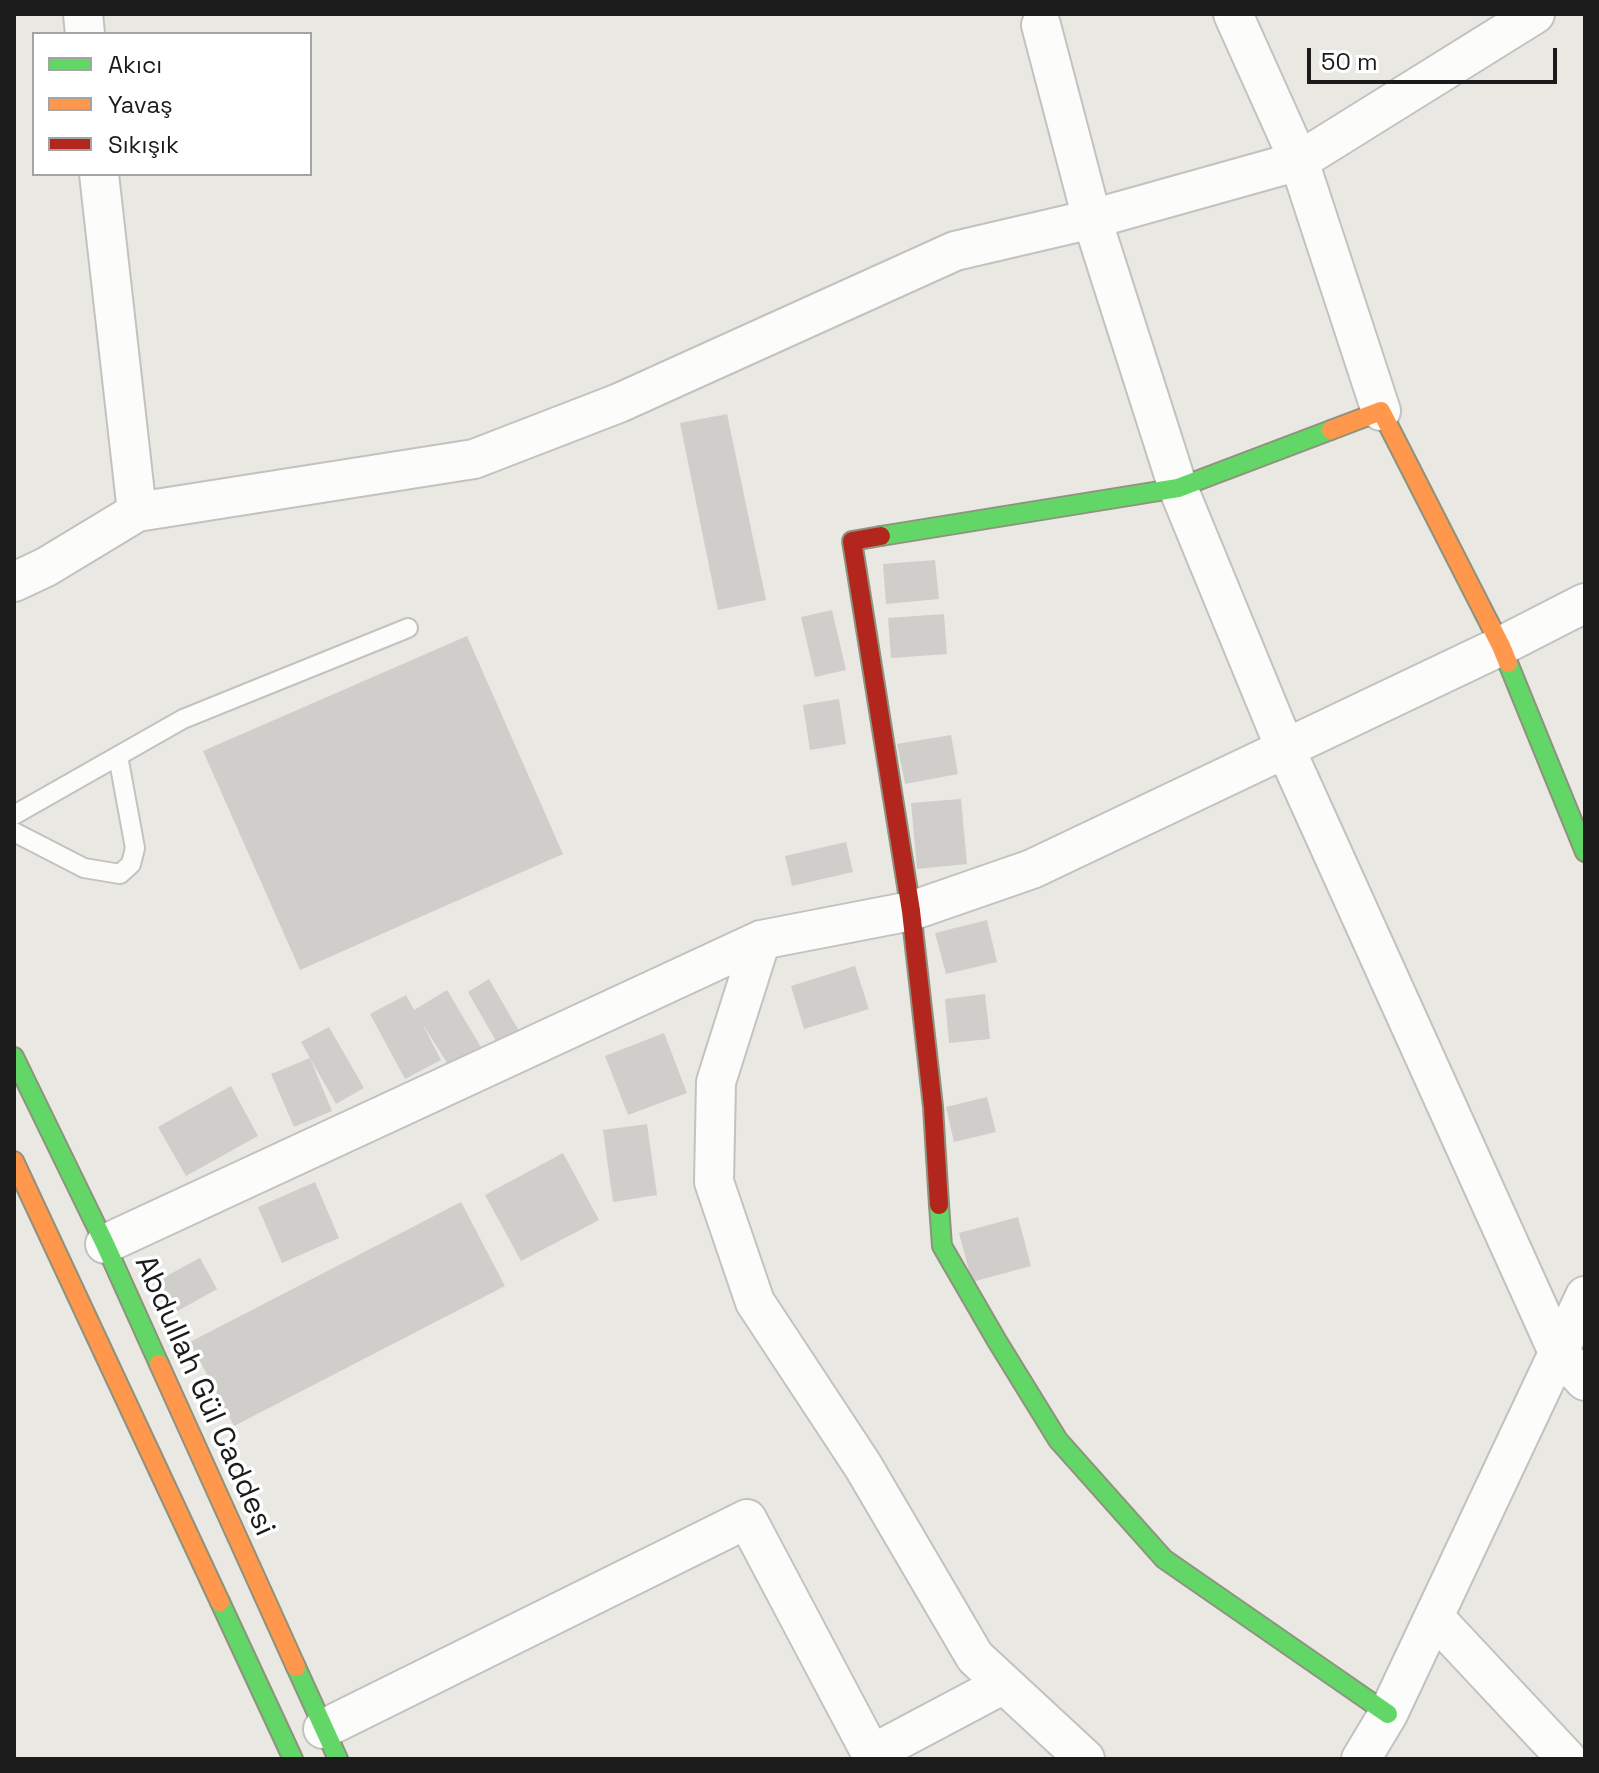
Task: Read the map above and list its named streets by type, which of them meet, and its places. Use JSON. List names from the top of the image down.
{
  "streets": {
    "street": ["Abdullah Gül Caddesi"]
  },
  "legend": ["Akıcı", "Yavaş", "Sıkışık"],
  "scale_bar": "50 m"
}
